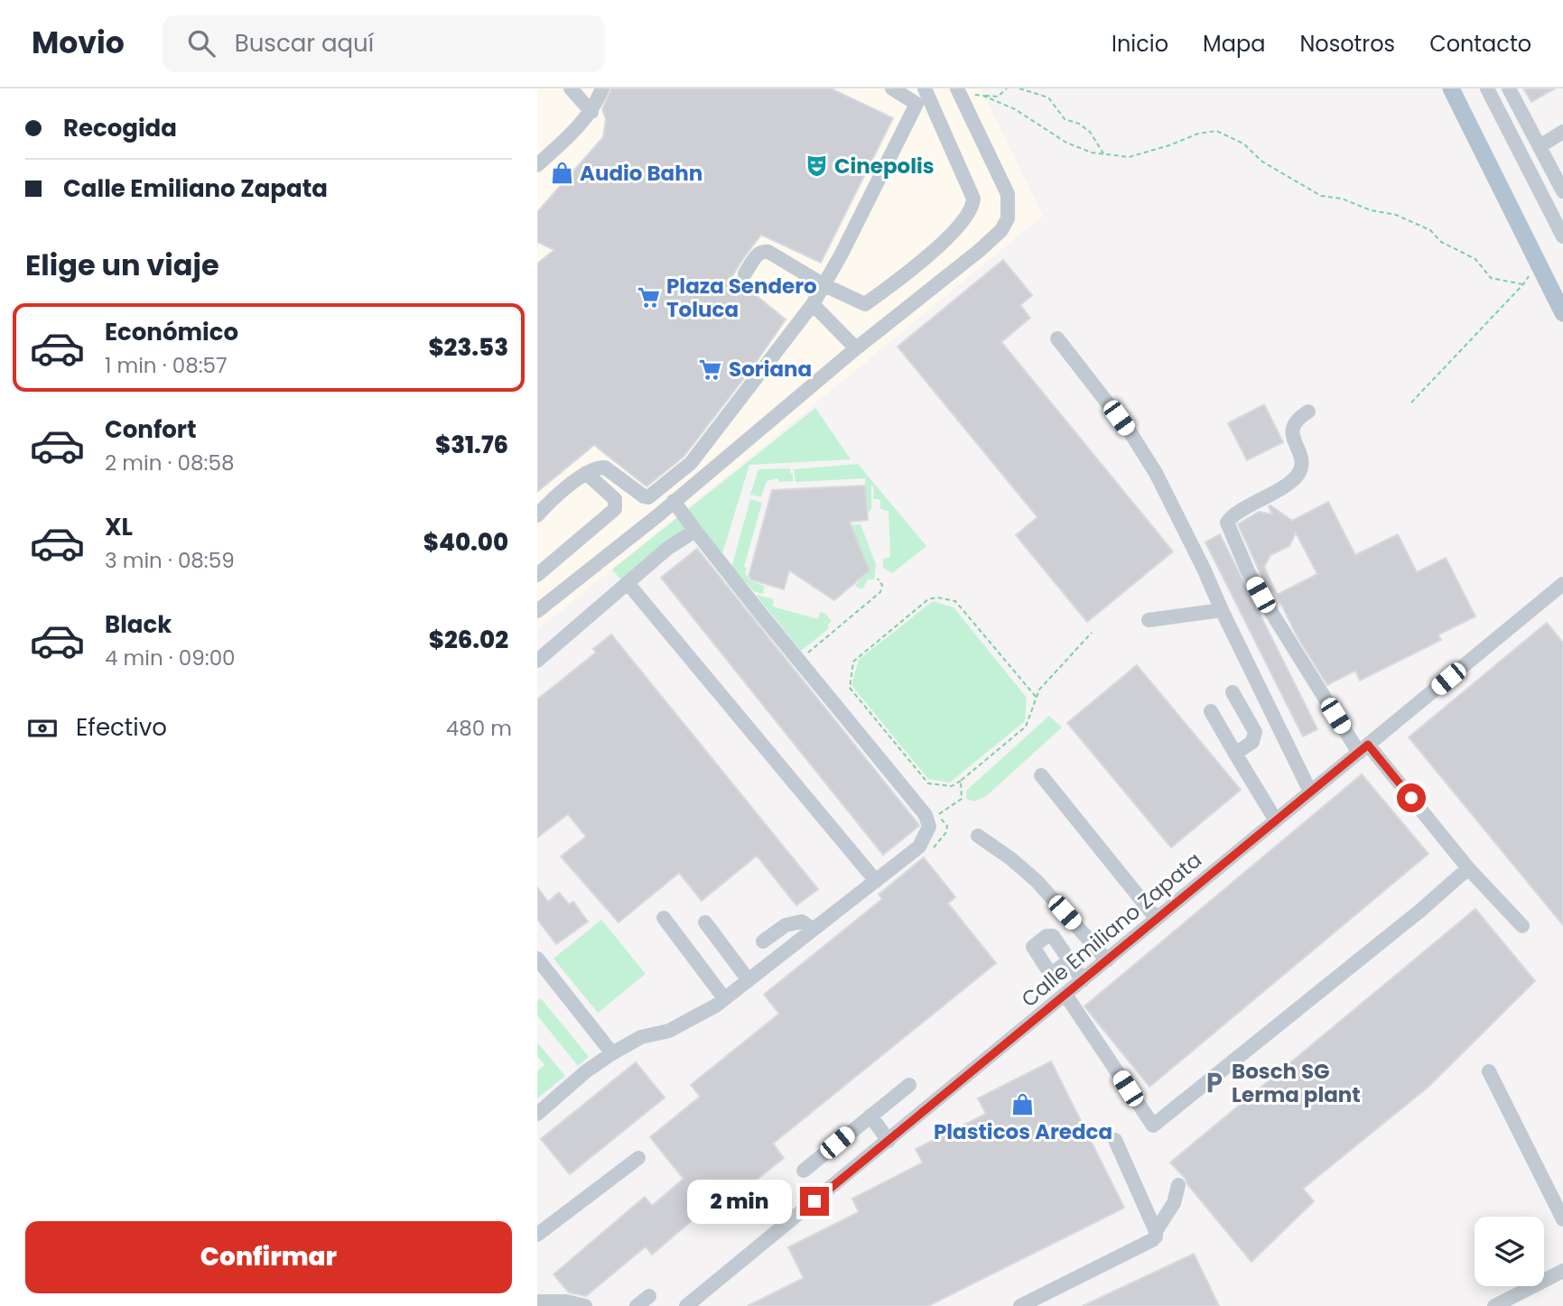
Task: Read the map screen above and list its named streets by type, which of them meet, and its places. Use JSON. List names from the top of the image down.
{
  "streets": {
    "street": ["Calle Emiliano Zapata"]
  },
  "places": {
    "theatre": ["Cinepolis"],
    "shop": ["Audio Bahn", "Plasticos Aredca"],
    "supermarket": ["Plaza Sendero Toluca", "Soriana"],
    "parking": ["Bosch SG Lerma plant"]
  },
  "page": {
    "header": "Movio",
    "search": "Buscar aquí",
    "nav": [
      "Inicio",
      "Mapa",
      "Nosotros",
      "Contacto"
    ],
    "banner": ["Recogida", "Calle Emiliano Zapata"],
    "heading": "Elige un viaje",
    "list": [
      {
        "name": "Económico",
        "note": "1 min · 08:57",
        "value": "$23.53"
      },
      {
        "name": "Confort",
        "note": "2 min · 08:58",
        "value": "$31.76"
      },
      {
        "name": "XL",
        "note": "3 min · 08:59",
        "value": "$40.00"
      },
      {
        "name": "Black",
        "note": "4 min · 09:00",
        "value": "$26.02"
      }
    ],
    "pay": ["Efectivo", "480 m"],
    "bubble": "2 min",
    "buttons": "Confirmar"
  }
}
